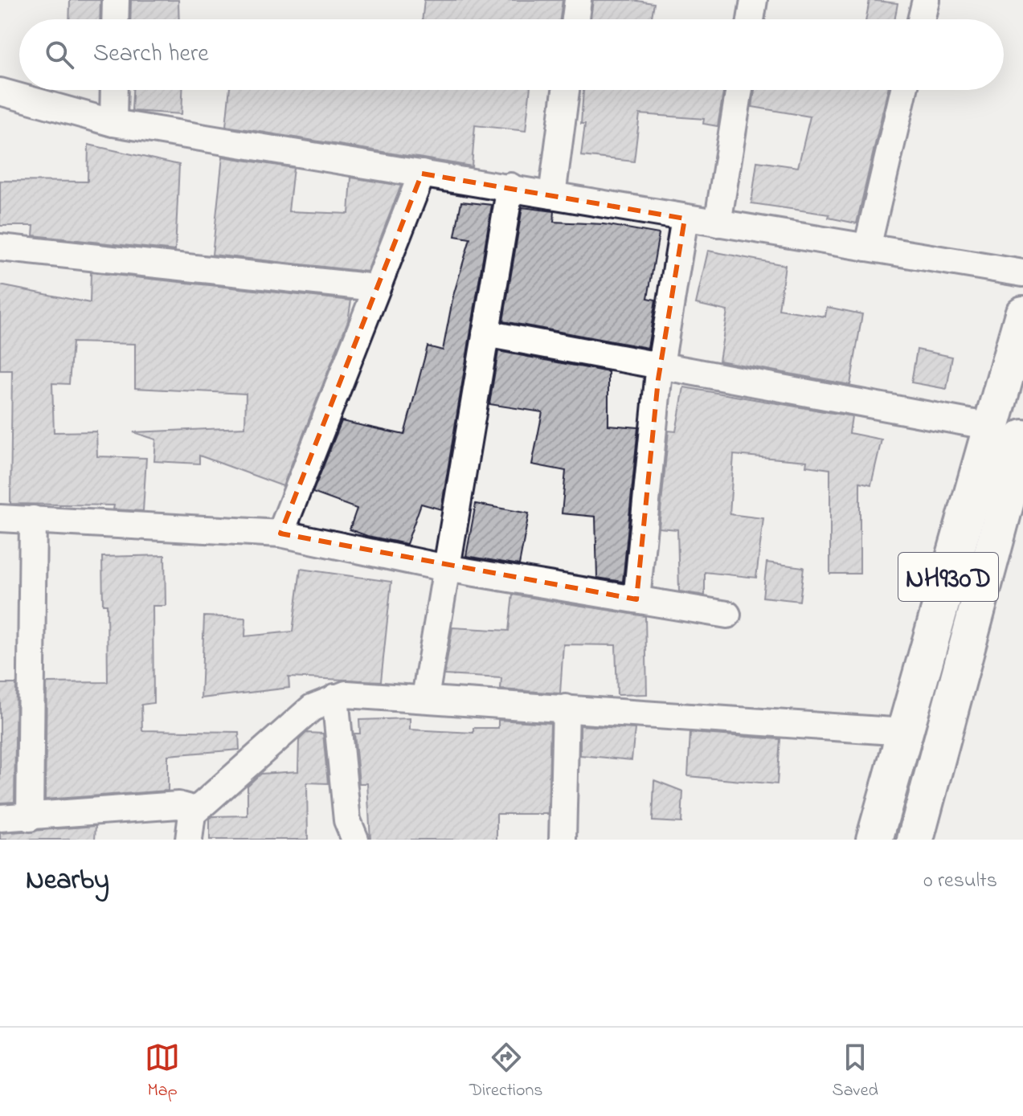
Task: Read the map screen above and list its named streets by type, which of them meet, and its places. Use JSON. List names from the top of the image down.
{
  "streets": {
    "highway": ["NH930D"]
  },
  "page": {
    "search": "Search here",
    "heading": ["Nearby", "0 results"],
    "nav": ["Map", "Directions", "Saved"]
  }
}
